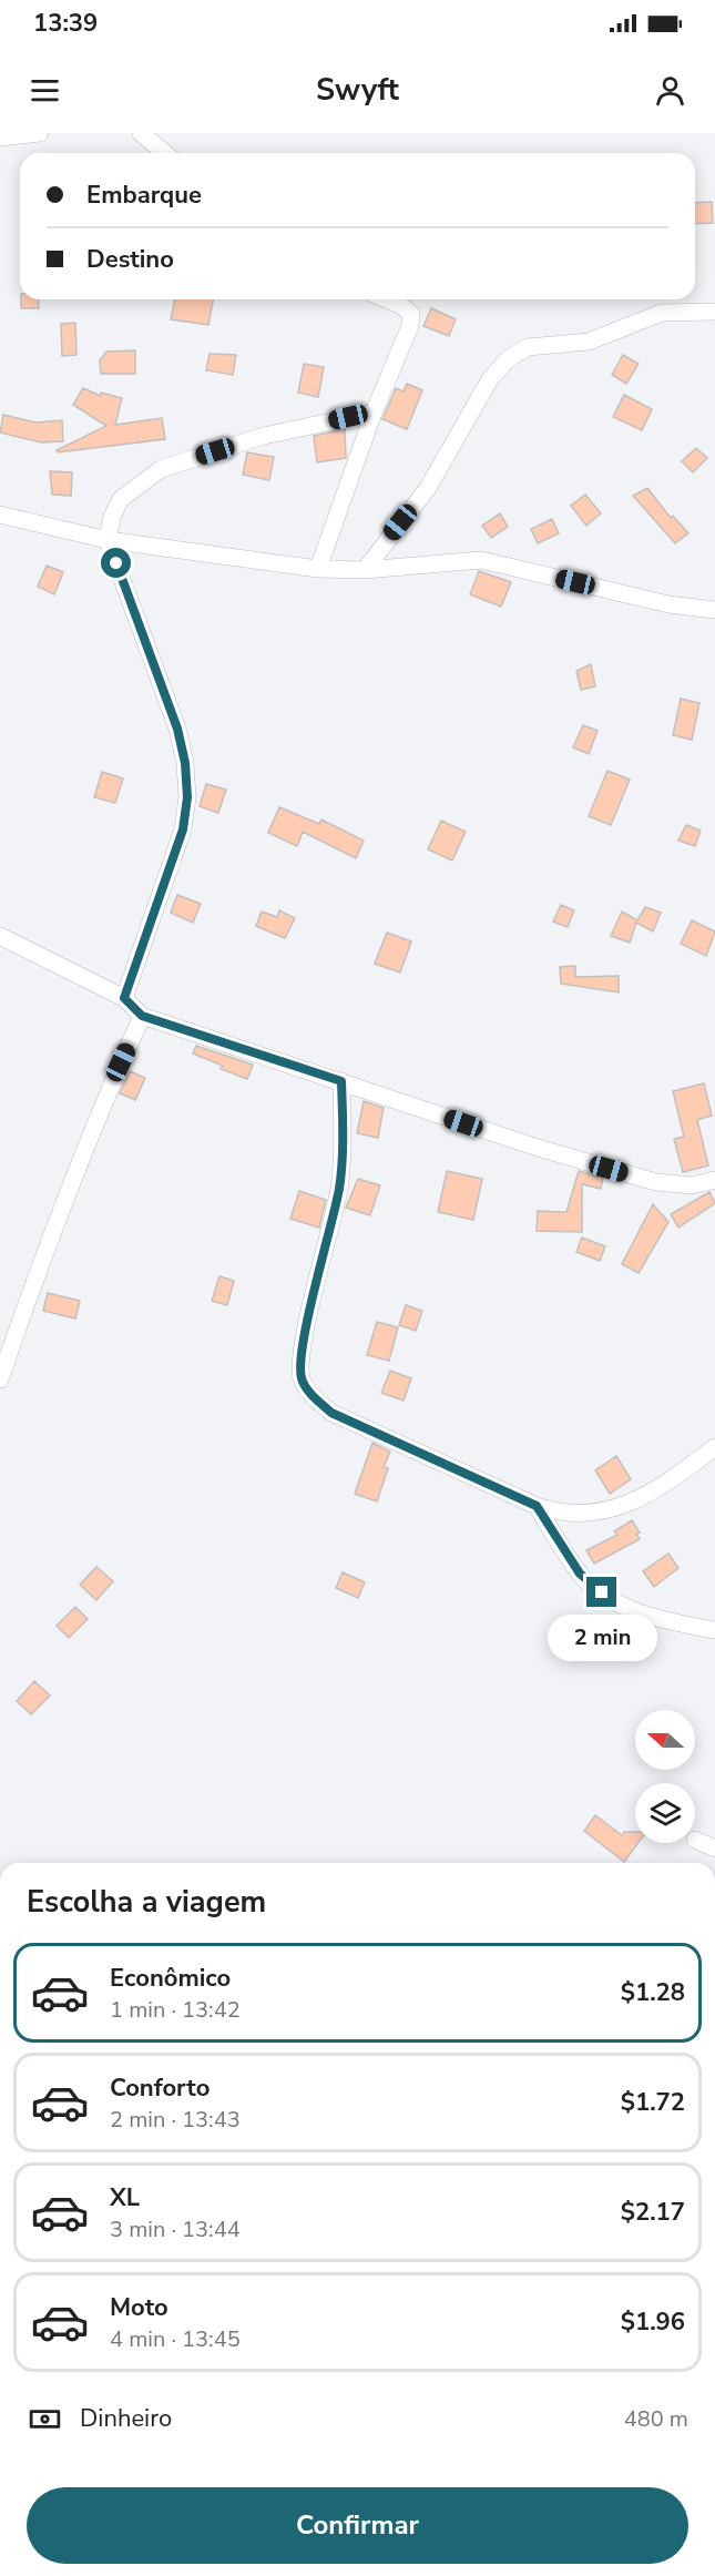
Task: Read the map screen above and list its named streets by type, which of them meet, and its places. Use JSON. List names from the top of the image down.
{
  "north": "left",
  "page": {
    "status": "13:39",
    "header": "Swyft",
    "banner": ["Embarque", "Destino"],
    "bubble": "2 min",
    "heading": "Escolha a viagem",
    "list": [
      {
        "name": "Econômico",
        "note": "1 min · 13:42",
        "value": "$1.28"
      },
      {
        "name": "Conforto",
        "note": "2 min · 13:43",
        "value": "$1.72"
      },
      {
        "name": "XL",
        "note": "3 min · 13:44",
        "value": "$2.17"
      },
      {
        "name": "Moto",
        "note": "4 min · 13:45",
        "value": "$1.96"
      }
    ],
    "pay": ["Dinheiro", "480 m"],
    "buttons": "Confirmar"
  }
}
